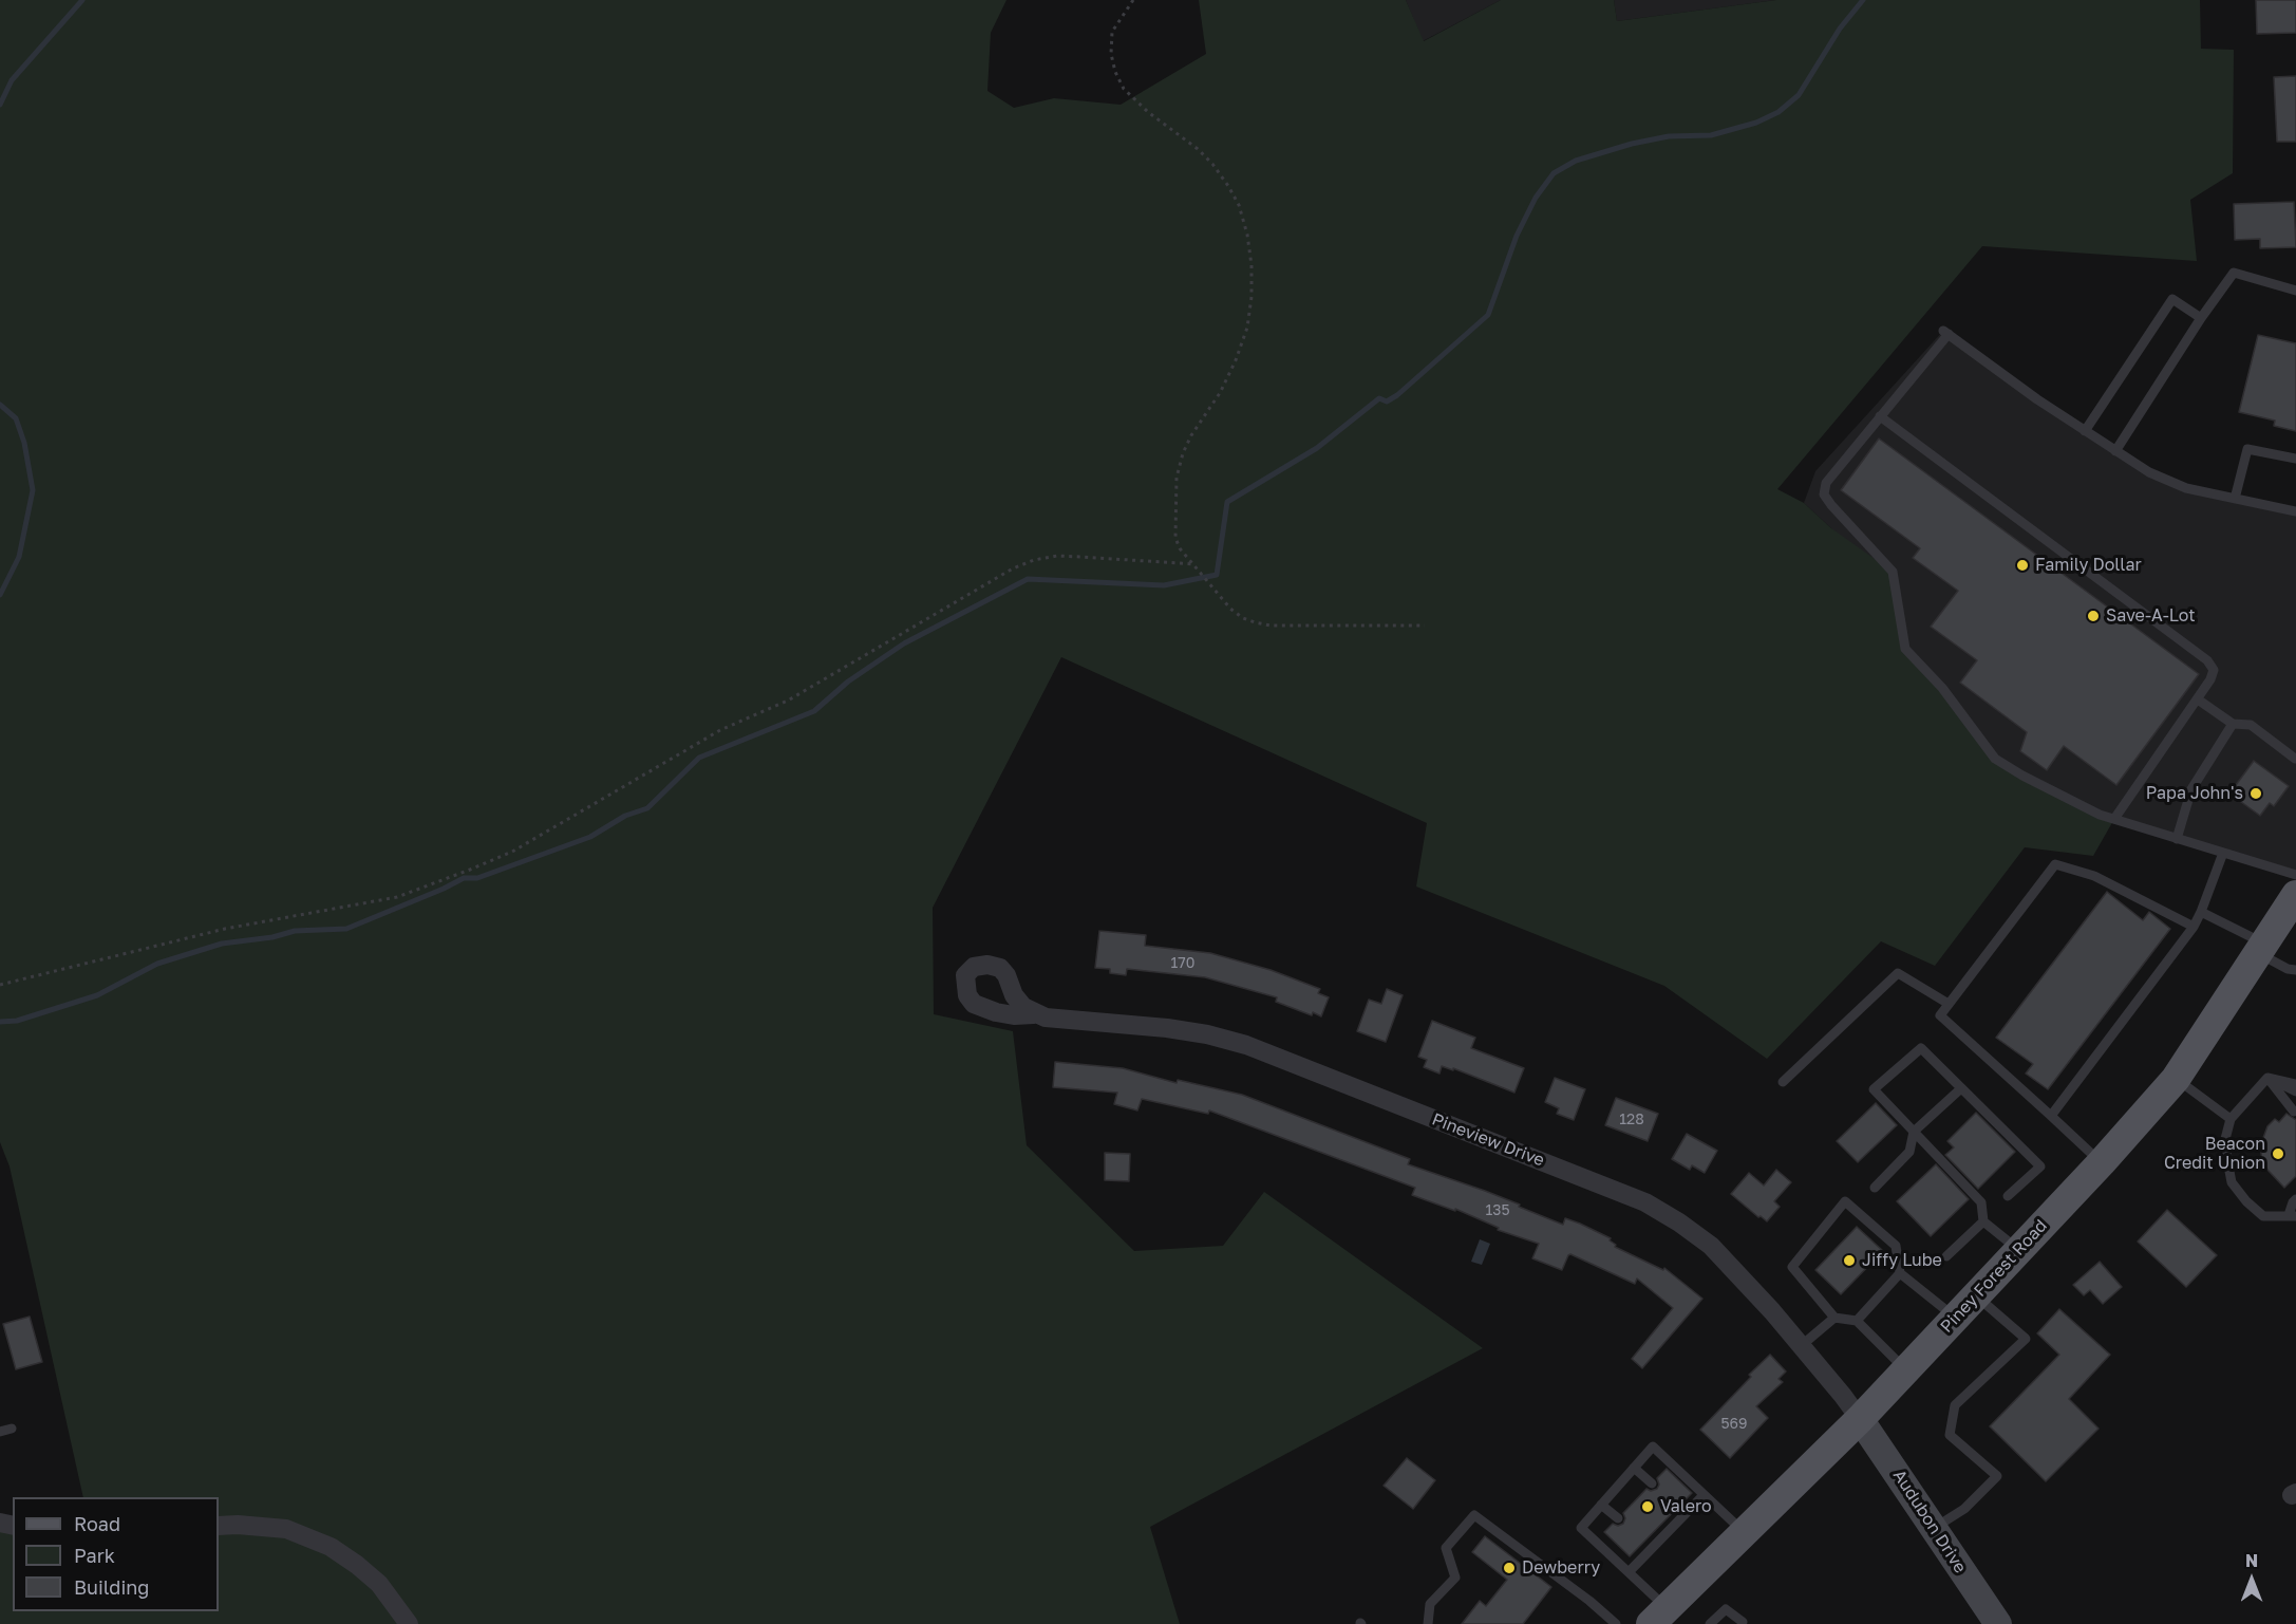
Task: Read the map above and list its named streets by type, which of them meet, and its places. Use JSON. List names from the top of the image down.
{
  "streets": {
    "main road": ["Piney Forest Road"],
    "street": ["Pineview Drive", "Audubon Drive"]
  },
  "crossings": [
    ["Pineview Drive", "Piney Forest Road"],
    ["Pineview Drive", "Audubon Drive"],
    ["Piney Forest Road", "Audubon Drive"]
  ],
  "places": [
    "Family Dollar",
    "Save-A-Lot",
    "Papa John's",
    "Beacon Credit Union",
    "Jiffy Lube",
    "Valero",
    "Dewberry"
  ],
  "house_numbers": [
    "170",
    "128",
    "135",
    "569"
  ],
  "legend": ["Road", "Park", "Building"],
  "north": "top"
}
